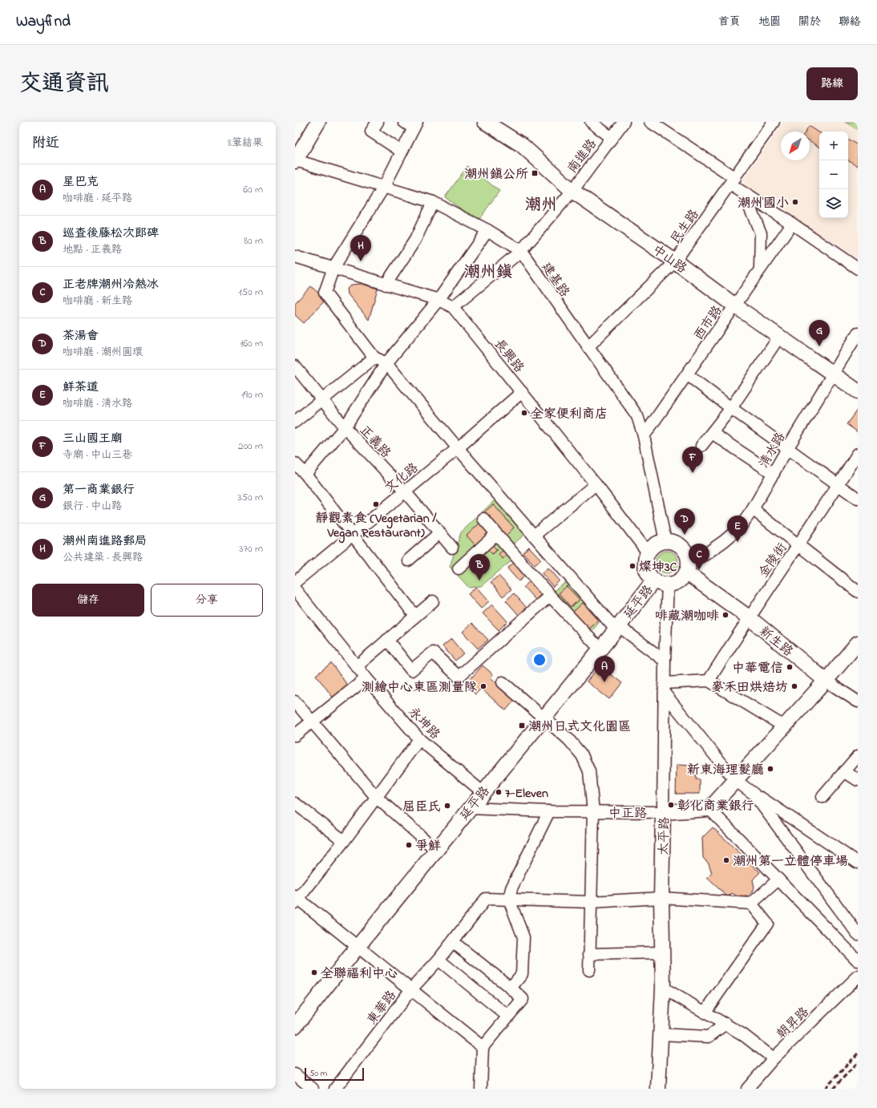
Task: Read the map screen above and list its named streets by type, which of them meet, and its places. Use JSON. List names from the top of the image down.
{
  "streets": {
    "main road": [
      "中山路",
      "延平路",
      "新生路",
      "中正路",
      "太平路"
    ],
    "street": [
      "南進路",
      "民生路",
      "建基路",
      "西市路",
      "長興路",
      "正義路",
      "清水路",
      "文化路",
      "金陵街",
      "永坤路",
      "東華路",
      "朝昇路"
    ]
  },
  "crossings": [
    ["南進路", "中山路"],
    ["南進路", "建基路"],
    ["南進路", "長興路"],
    ["民生路", "中山路"],
    ["民生路", "建基路"],
    ["中山路", "西市路"],
    ["中山路", "清水路"],
    ["建基路", "西市路"],
    ["建基路", "長興路"],
    ["建基路", "清水路"],
    ["建基路", "延平路"],
    ["建基路", "新生路"],
    ["建基路", "太平路"],
    ["長興路", "清水路"],
    ["長興路", "文化路"],
    ["長興路", "延平路"],
    ["長興路", "新生路"],
    ["長興路", "太平路"],
    ["正義路", "文化路"],
    ["清水路", "延平路"],
    ["清水路", "新生路"],
    ["清水路", "太平路"],
    ["金陵街", "新生路"],
    ["延平路", "新生路"],
    ["延平路", "永坤路"],
    ["延平路", "中正路"],
    ["延平路", "太平路"],
    ["新生路", "太平路"],
    ["中正路", "太平路"]
  ],
  "districts": ["潮州", "潮州鎮"],
  "places": {
    "transit": ["潮州鎮公所", "潮州日式文化園區"],
    "other": [
      "潮州國小",
      "全家便利商店",
      "靜觀素食 (Vegetarian / Vegan Restaurant)",
      "燦坤3C",
      "啡藏潮咖啡",
      "中華電信",
      "測繪中心東區測量隊",
      "麥禾田烘焙坊",
      "新東海理髮廳",
      "7-Eleven",
      "彰化商業銀行",
      "屈臣氏",
      "爭鮮",
      "潮州第一立體停車場",
      "全聯福利中心"
    ]
  },
  "scale_bar": "50 m",
  "north": "bottom left",
  "page": {
    "header": "Wayfind",
    "nav": [
      "首頁",
      "地圖",
      "關於",
      "聯絡"
    ],
    "title": "交通資訊",
    "buttons": [
      "路線",
      ["儲存", "分享"]
    ],
    "heading": ["附近", "8筆結果"],
    "map_buttons": ["+", "−"],
    "list": [
      {
        "mark": "A",
        "name": "星巴克",
        "note": "咖啡廳 · 延平路",
        "value": "60 m"
      },
      {
        "mark": "B",
        "name": "巡查後藤松次郎碑",
        "note": "地點 · 正義路",
        "value": "80 m"
      },
      {
        "mark": "C",
        "name": "正老牌潮州冷熱冰",
        "note": "咖啡廳 · 新生路",
        "value": "150 m"
      },
      {
        "mark": "D",
        "name": "茶湯會",
        "note": "咖啡廳 · 潮州圓環",
        "value": "160 m"
      },
      {
        "mark": "E",
        "name": "鮮茶道",
        "note": "咖啡廳 · 清水路",
        "value": "190 m"
      },
      {
        "mark": "F",
        "name": "三山國王廟",
        "note": "寺廟 · 中山三巷",
        "value": "200 m"
      },
      {
        "mark": "G",
        "name": "第一商業銀行",
        "note": "銀行 · 中山路",
        "value": "350 m"
      },
      {
        "mark": "H",
        "name": "潮州南進路郵局",
        "note": "公共建築 · 長興路",
        "value": "370 m"
      }
    ],
    "pins": [
      "H",
      "G",
      "F",
      "D",
      "E",
      "C",
      "B",
      "A"
    ],
    "scale": "50 m"
  }
}
